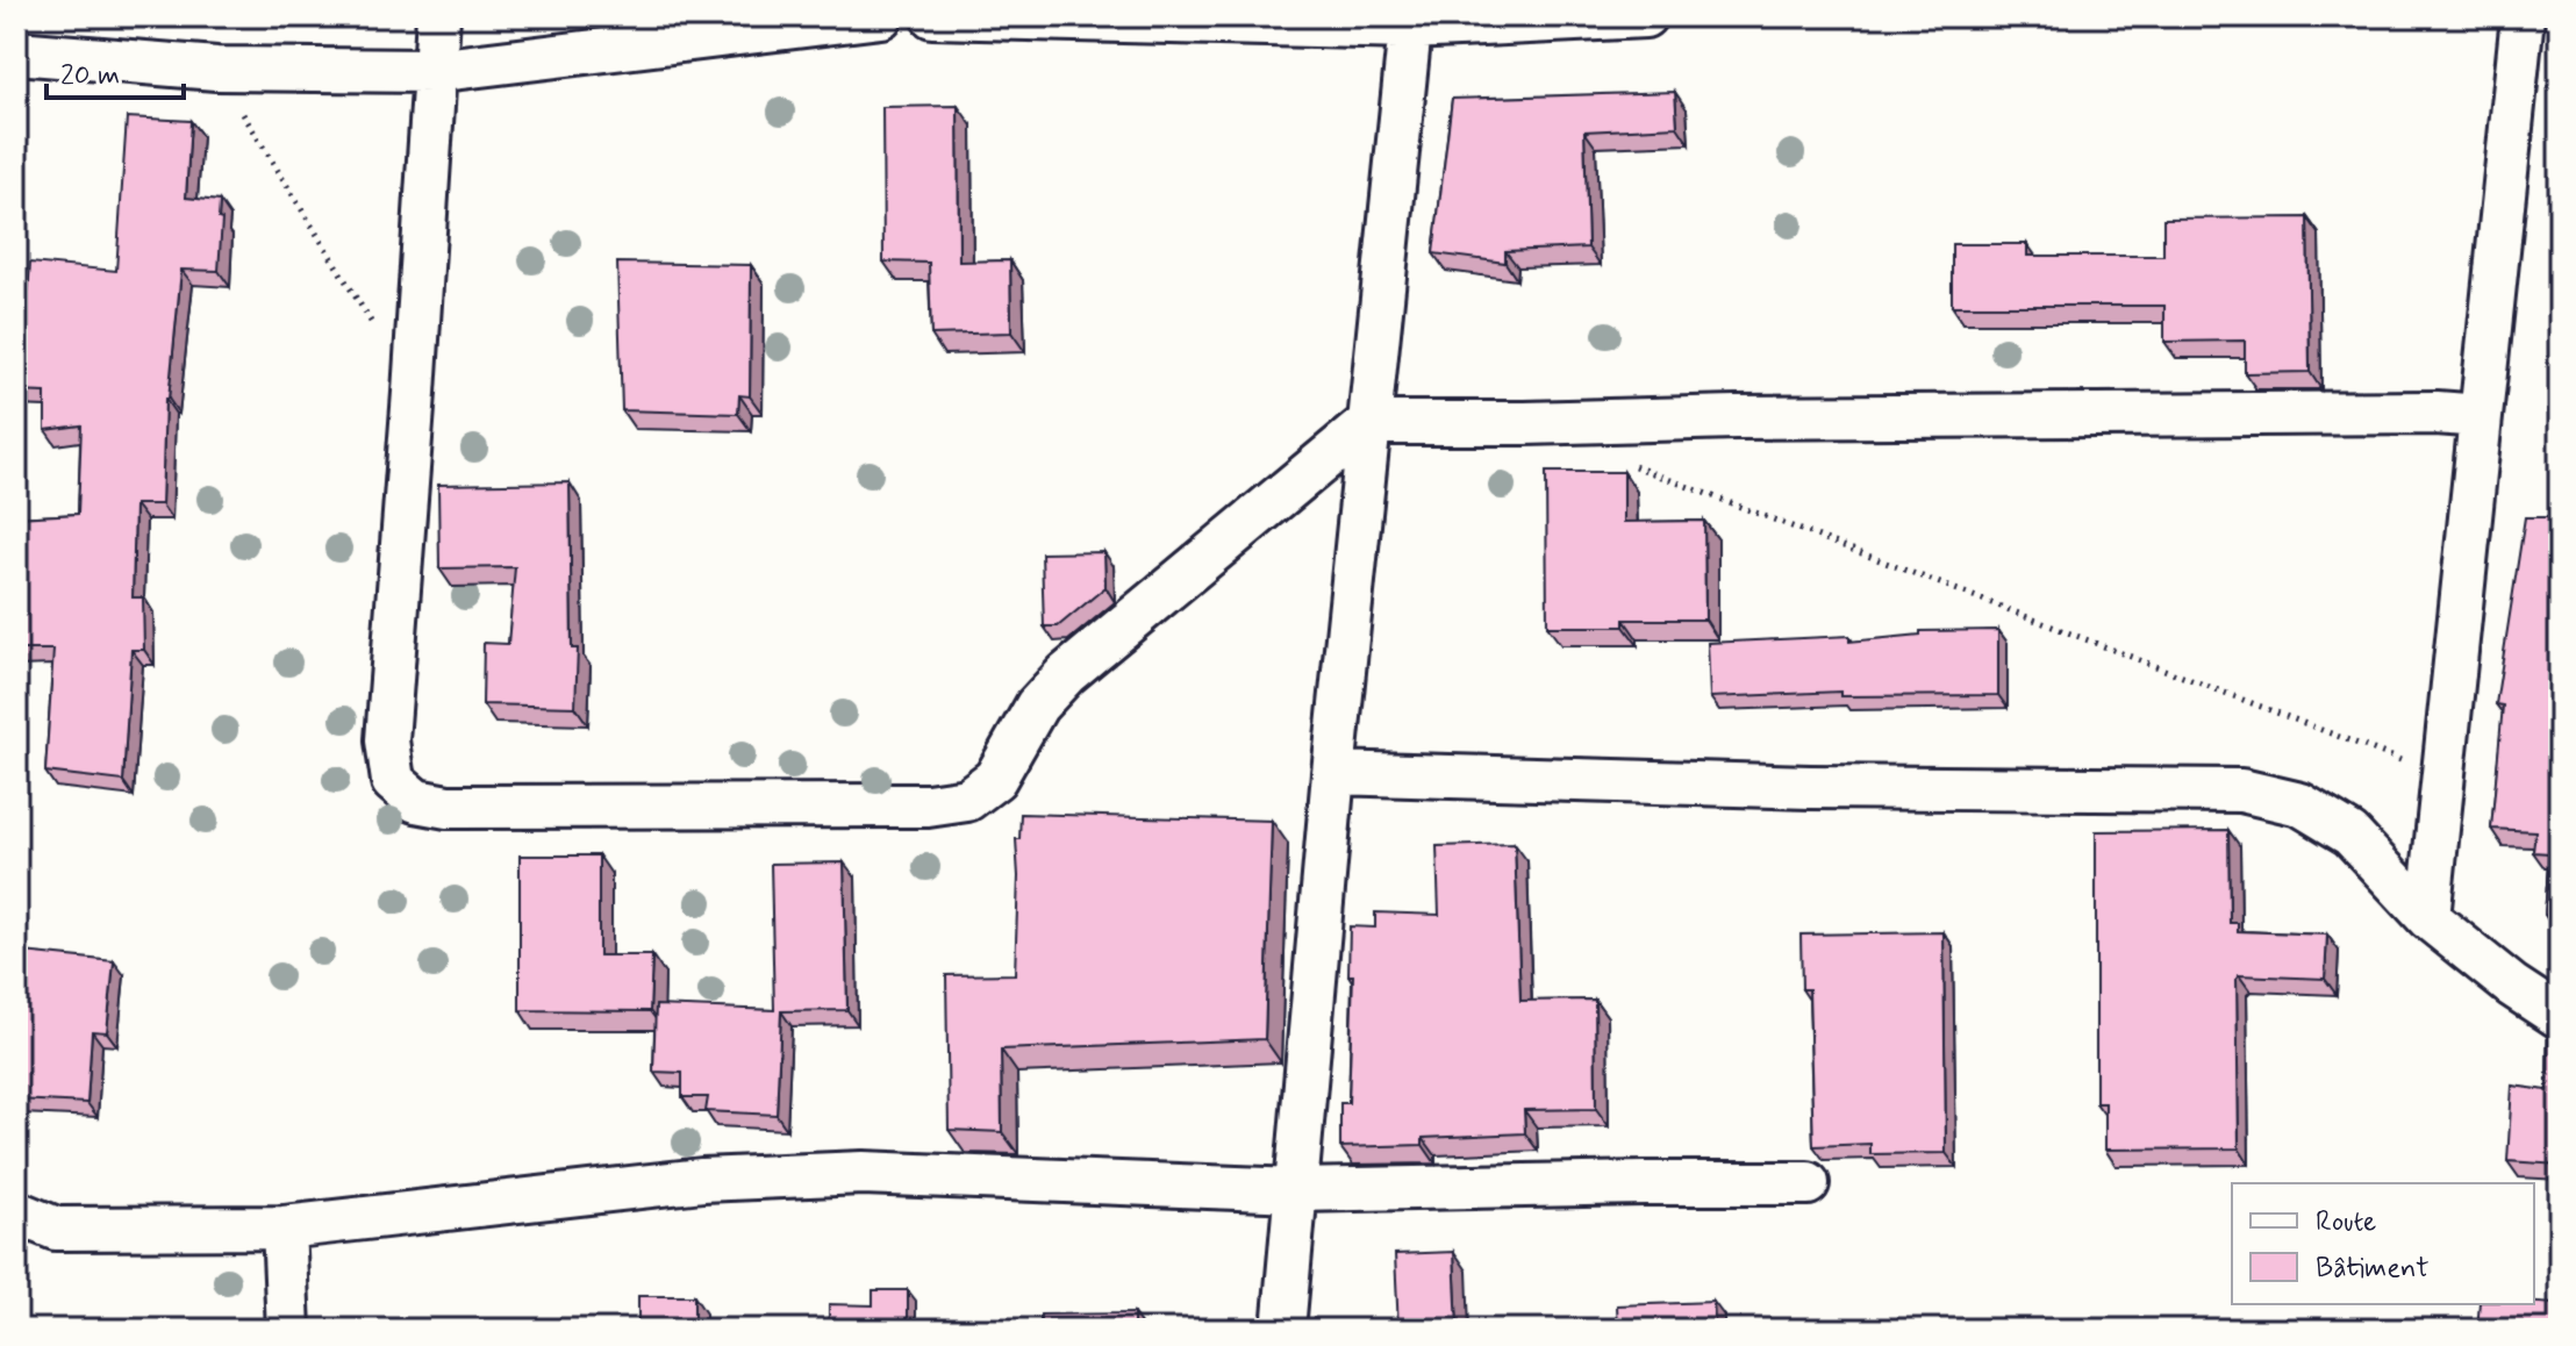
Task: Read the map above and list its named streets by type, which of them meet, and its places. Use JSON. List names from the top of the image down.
{
  "legend": ["Route", "Bâtiment"],
  "scale_bar": "20 m"
}
